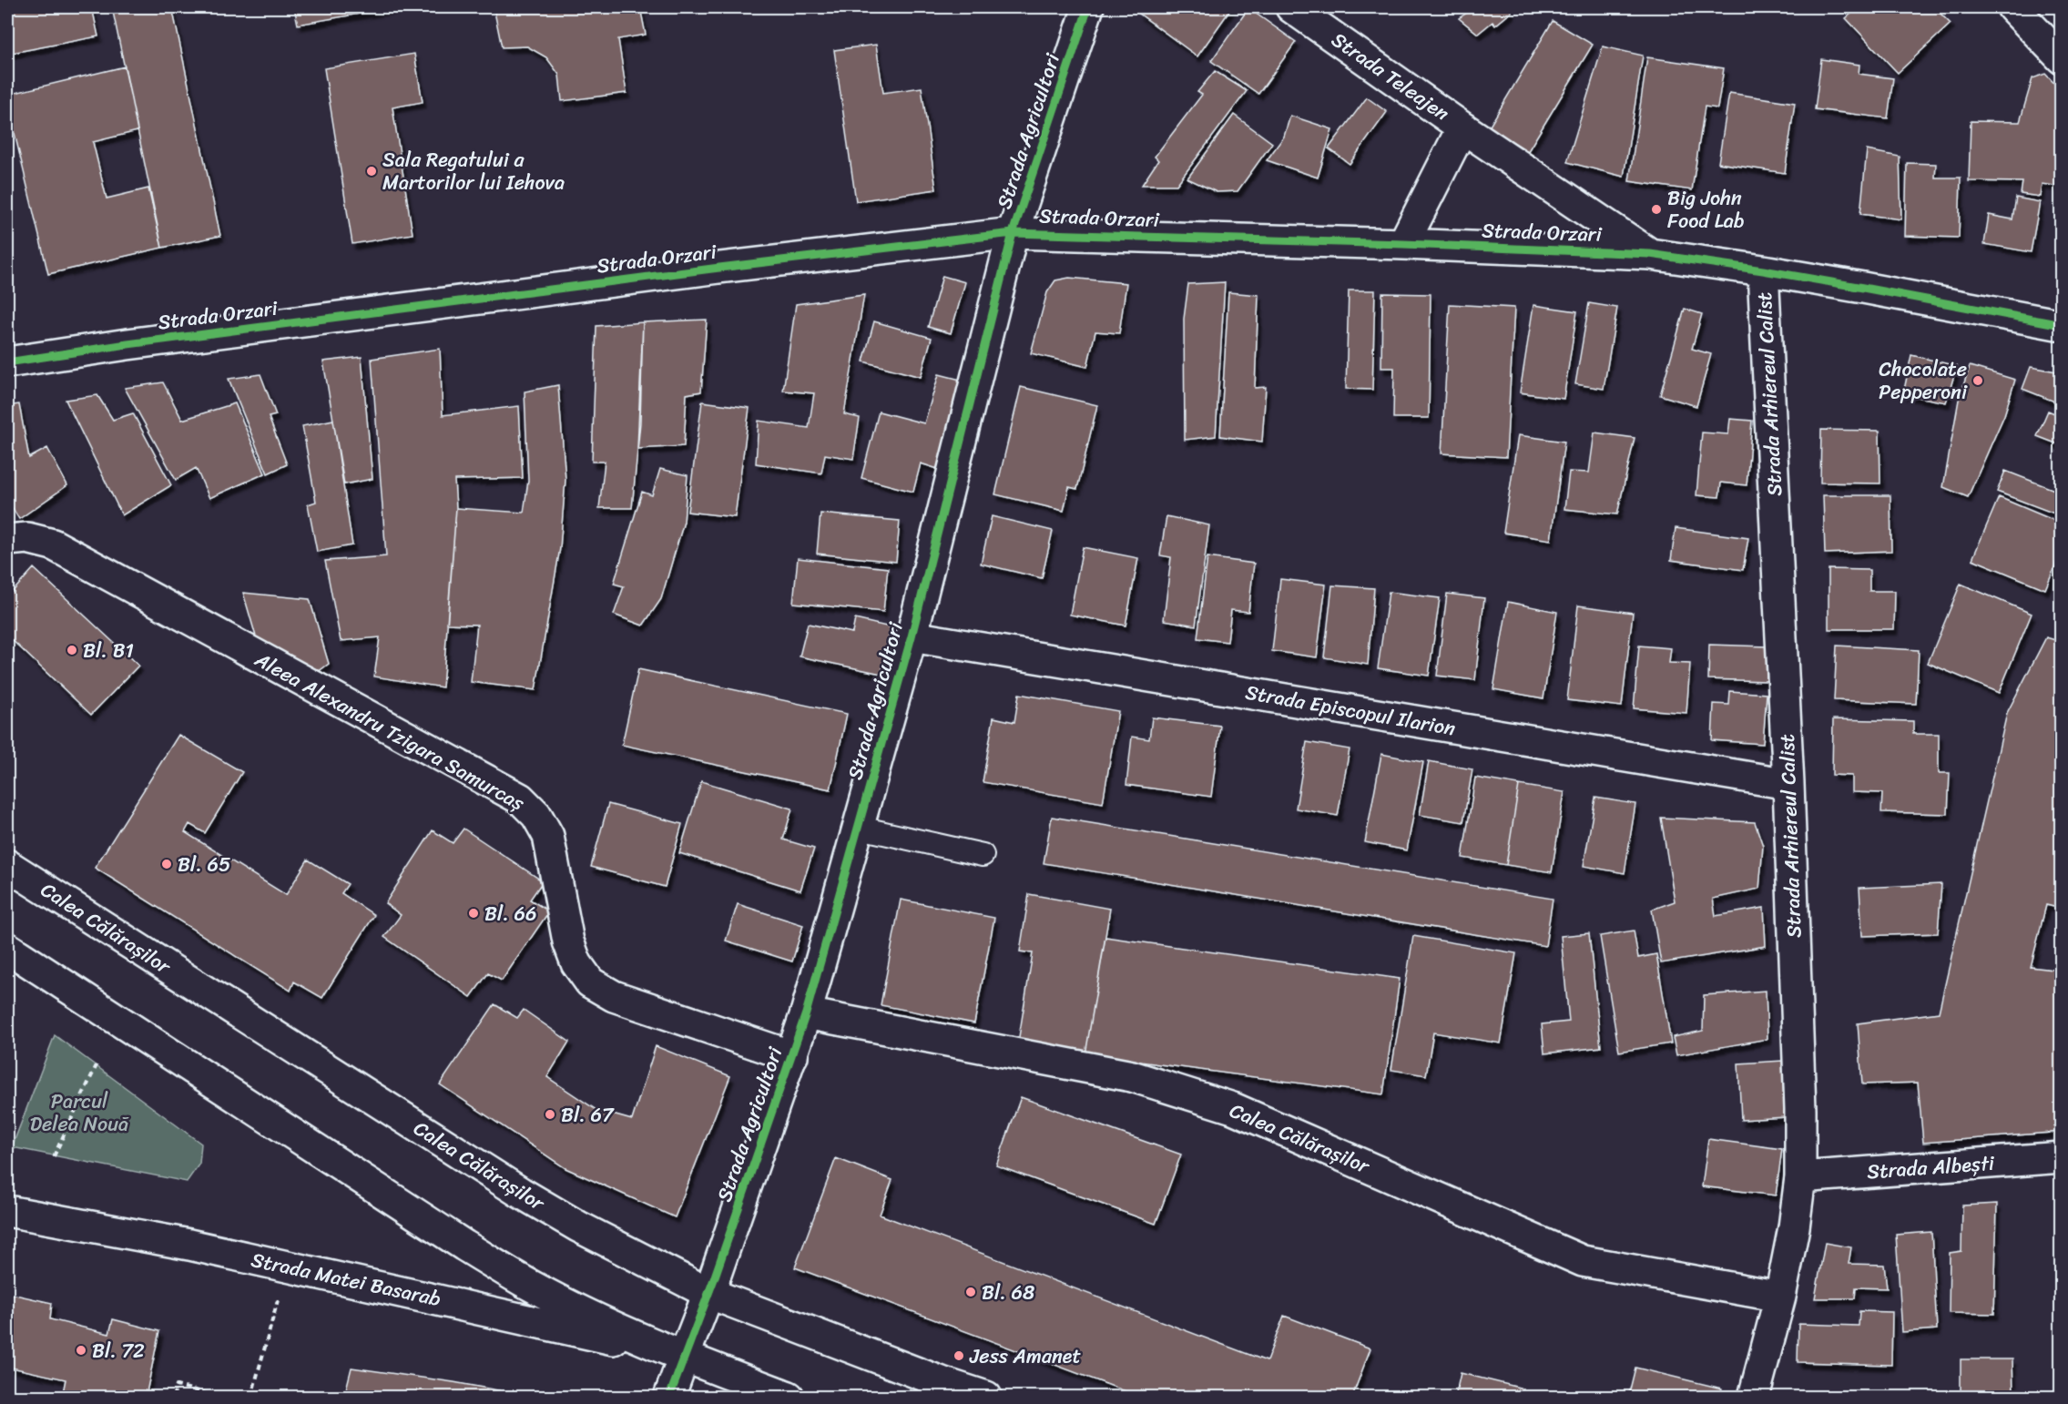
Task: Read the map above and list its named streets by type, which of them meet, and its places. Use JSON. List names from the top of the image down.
{
  "streets": {
    "street": [
      "Strada Teleajen",
      "Strada Agricultori",
      "Strada Orzari",
      "Strada Arhiereul Calist",
      "Strada Episcopul Ilarion",
      "Aleea Alexandru Tzigara Samurcaș",
      "Calea Călărașilor",
      "Strada Albești",
      "Strada Matei Basarab"
    ]
  },
  "crossings": [
    ["Strada Teleajen", "Strada Orzari"],
    ["Strada Agricultori", "Strada Orzari"],
    ["Strada Agricultori", "Strada Episcopul Ilarion"],
    ["Strada Agricultori", "Aleea Alexandru Tzigara Samurcaș"],
    ["Strada Agricultori", "Calea Călărașilor"],
    ["Strada Agricultori", "Strada Matei Basarab"],
    ["Strada Orzari", "Strada Arhiereul Calist"],
    ["Strada Arhiereul Calist", "Strada Episcopul Ilarion"],
    ["Strada Arhiereul Calist", "Calea Călărașilor"],
    ["Strada Arhiereul Calist", "Strada Albești"]
  ],
  "parks": ["Parcul Delea Nouă"],
  "places": [
    "Sala Regatului a Martorilor lui Iehova",
    "Big John Food Lab",
    "Chocolate Pepperoni",
    "Bl. B1",
    "Bl. 65",
    "Bl. 66",
    "Bl. 67",
    "Bl. 68",
    "Bl. 72",
    "Jess Amanet"
  ]
}
